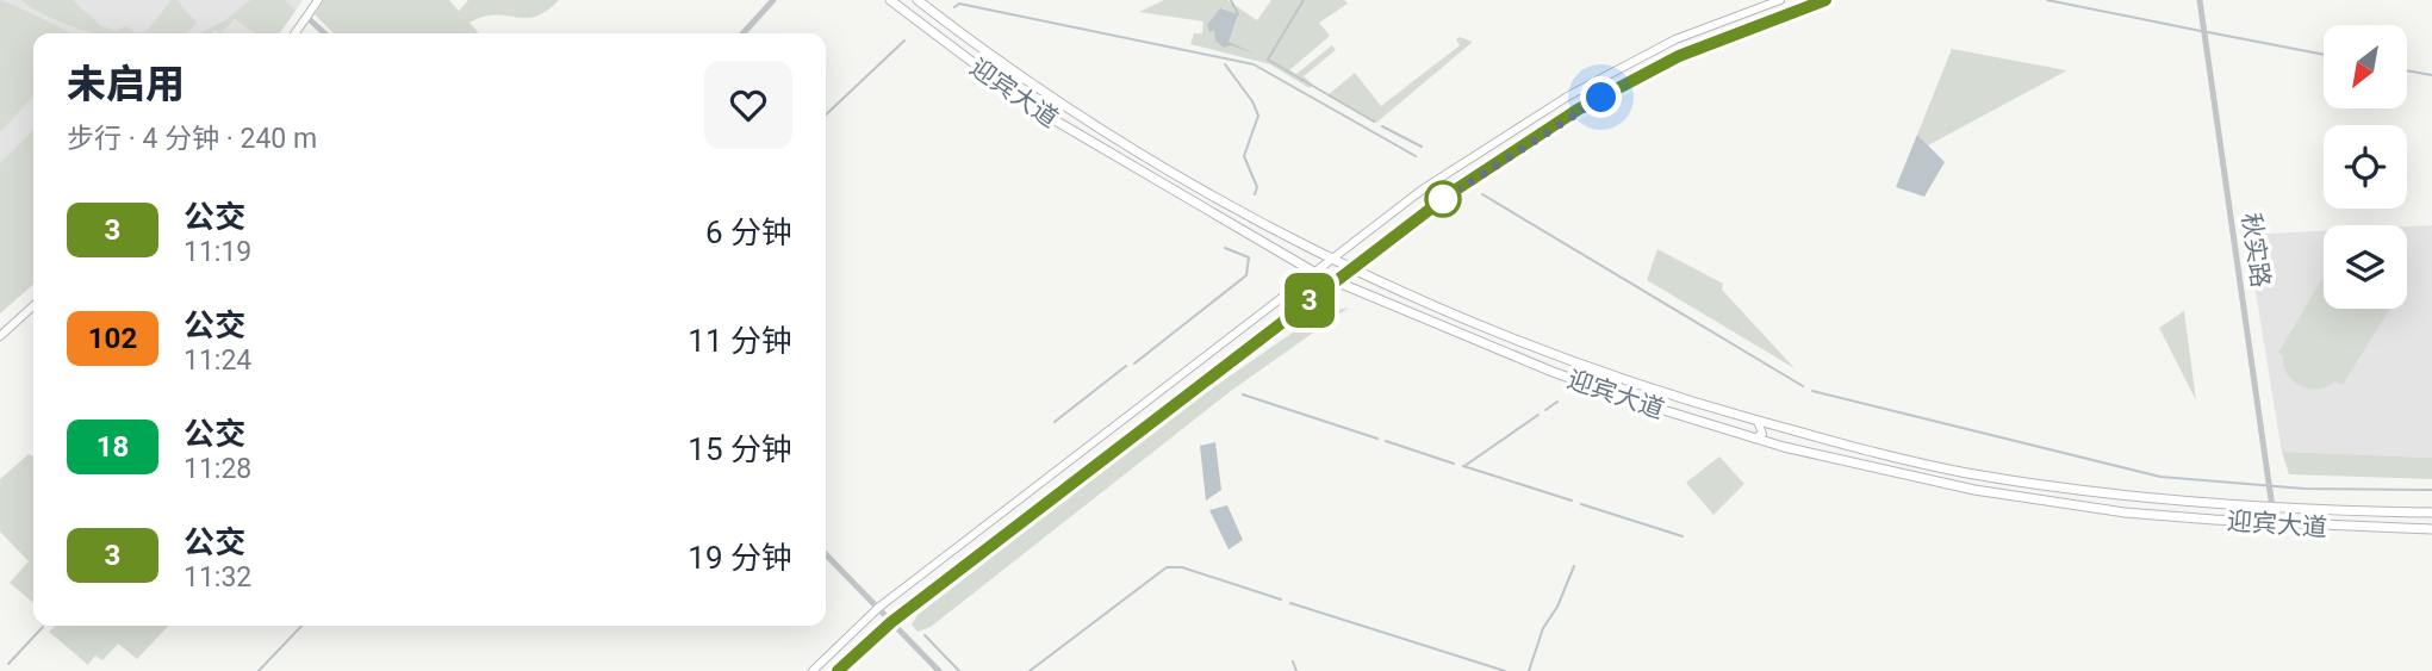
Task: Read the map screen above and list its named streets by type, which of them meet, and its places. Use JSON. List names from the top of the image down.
{
  "streets": {
    "highway": ["迎宾大道"],
    "street": ["秋实路"]
  },
  "crossings": [
    ["迎宾大道", "秋实路"]
  ],
  "lines": ["bus line 3"],
  "north": "bottom left",
  "page": {
    "on_map": "3",
    "heading": ["未启用", "步行 · 4 分钟 · 240 m"],
    "list": [
      {
        "mark": "3",
        "name": "公交",
        "note": "11:19",
        "value": "6 分钟"
      },
      {
        "mark": "102",
        "name": "公交",
        "note": "11:24",
        "value": "11 分钟"
      },
      {
        "mark": "18",
        "name": "公交",
        "note": "11:28",
        "value": "15 分钟"
      },
      {
        "mark": "3",
        "name": "公交",
        "note": "11:32",
        "value": "19 分钟"
      }
    ]
  }
}
